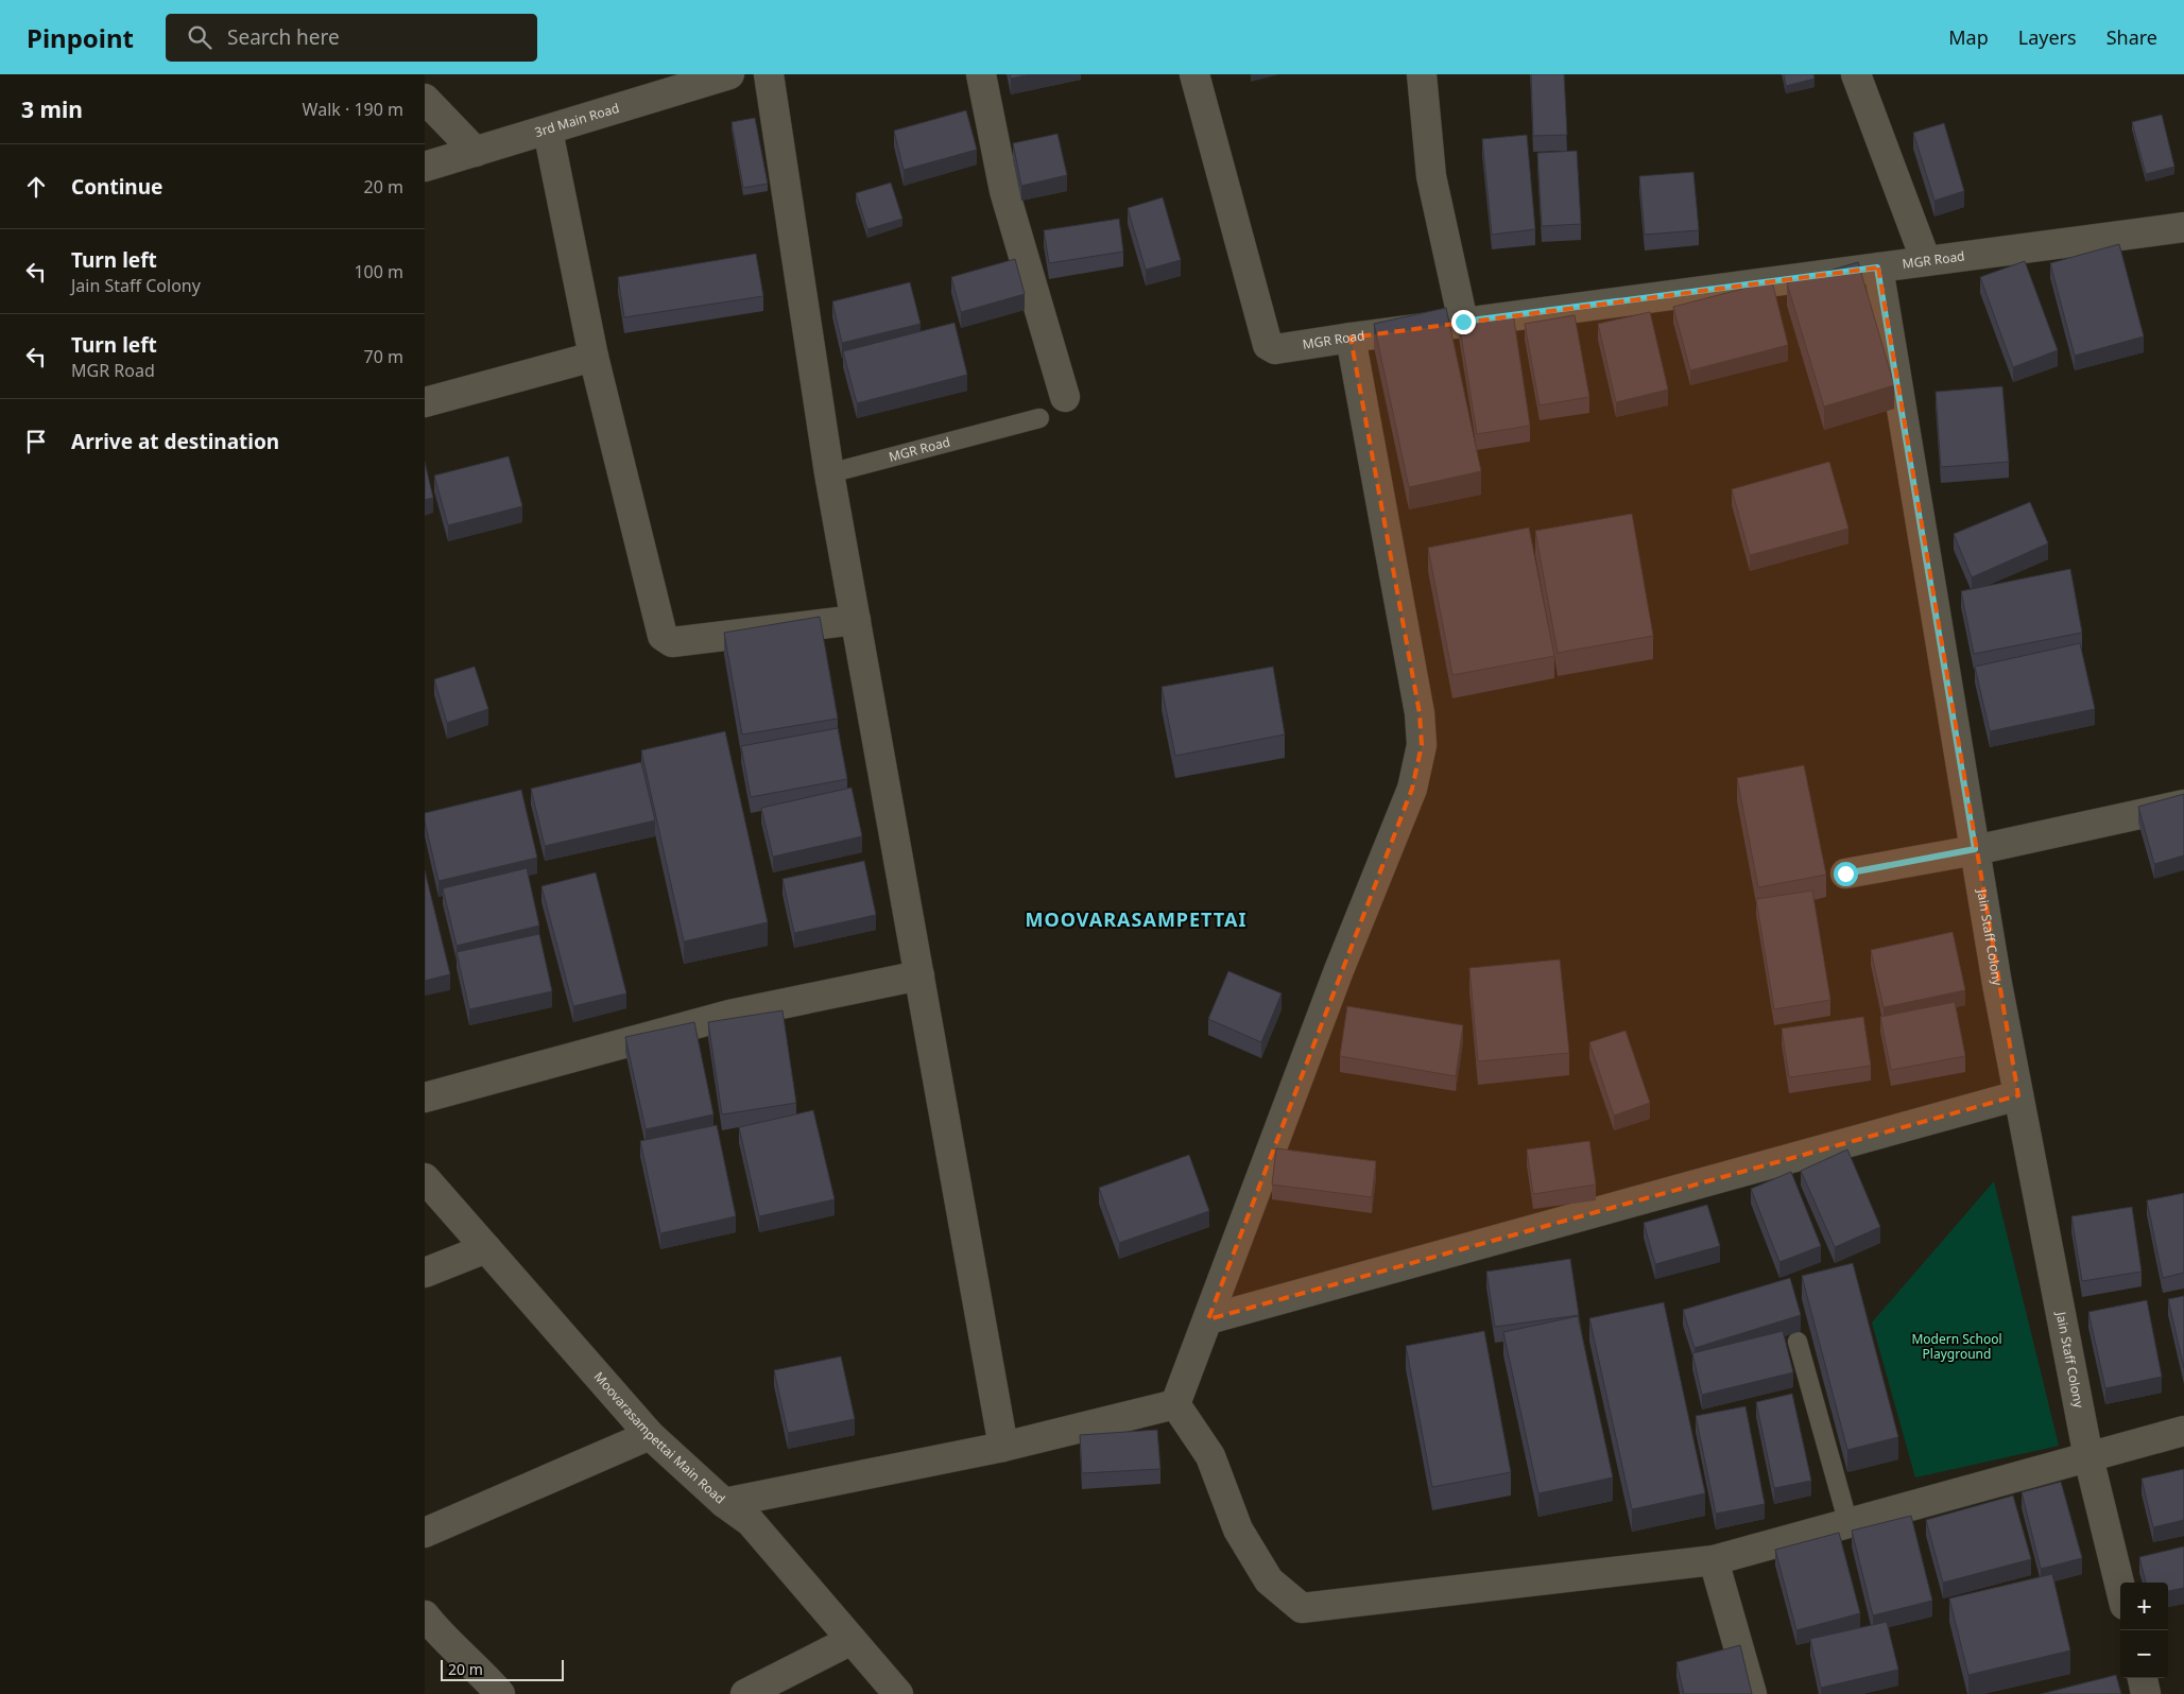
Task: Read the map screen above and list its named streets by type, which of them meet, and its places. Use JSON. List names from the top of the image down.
{
  "streets": {
    "street": [
      "3rd Main Road",
      "MGR Road",
      "Jain Staff Colony",
      "Moovarasampettai Main Road"
    ]
  },
  "crossings": [
    ["MGR Road", "Jain Staff Colony"]
  ],
  "districts": ["MOOVARASAMPETTAI"],
  "parks": ["Modern School Playground"],
  "scale_bar": "20 m",
  "page": {
    "header": "Pinpoint",
    "search": "Search here",
    "nav": ["Map", "Layers", "Share"],
    "heading": ["3 min", "Walk · 190 m"],
    "list": [
      ["Continue", "20 m"],
      ["Turn left", "Jain Staff Colony", "100 m"],
      ["Turn left", "MGR Road", "70 m"],
      "Arrive at destination"
    ],
    "map_buttons": ["+", "−"],
    "scale": "20 m"
  }
}
